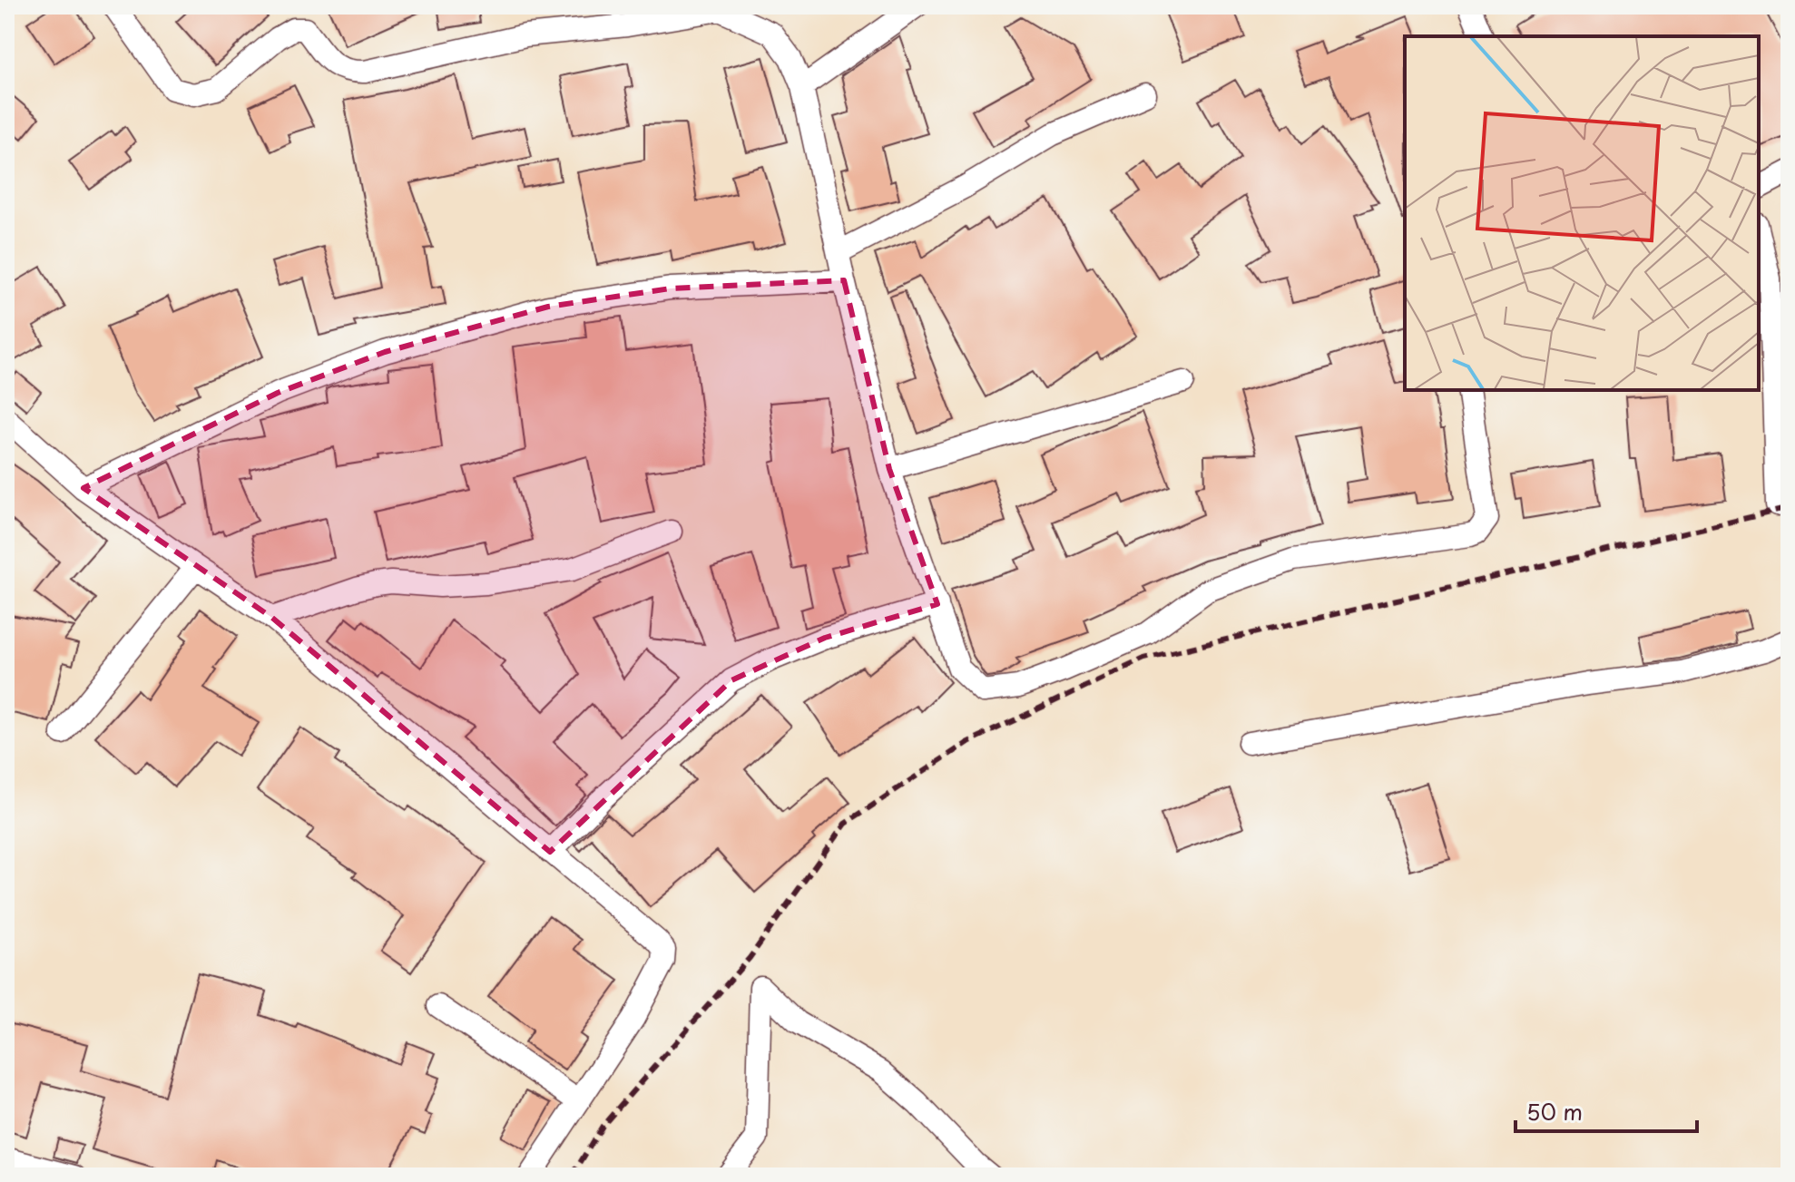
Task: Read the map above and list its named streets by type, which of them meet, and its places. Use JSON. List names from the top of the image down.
{
  "scale_bar": "50 m"
}
